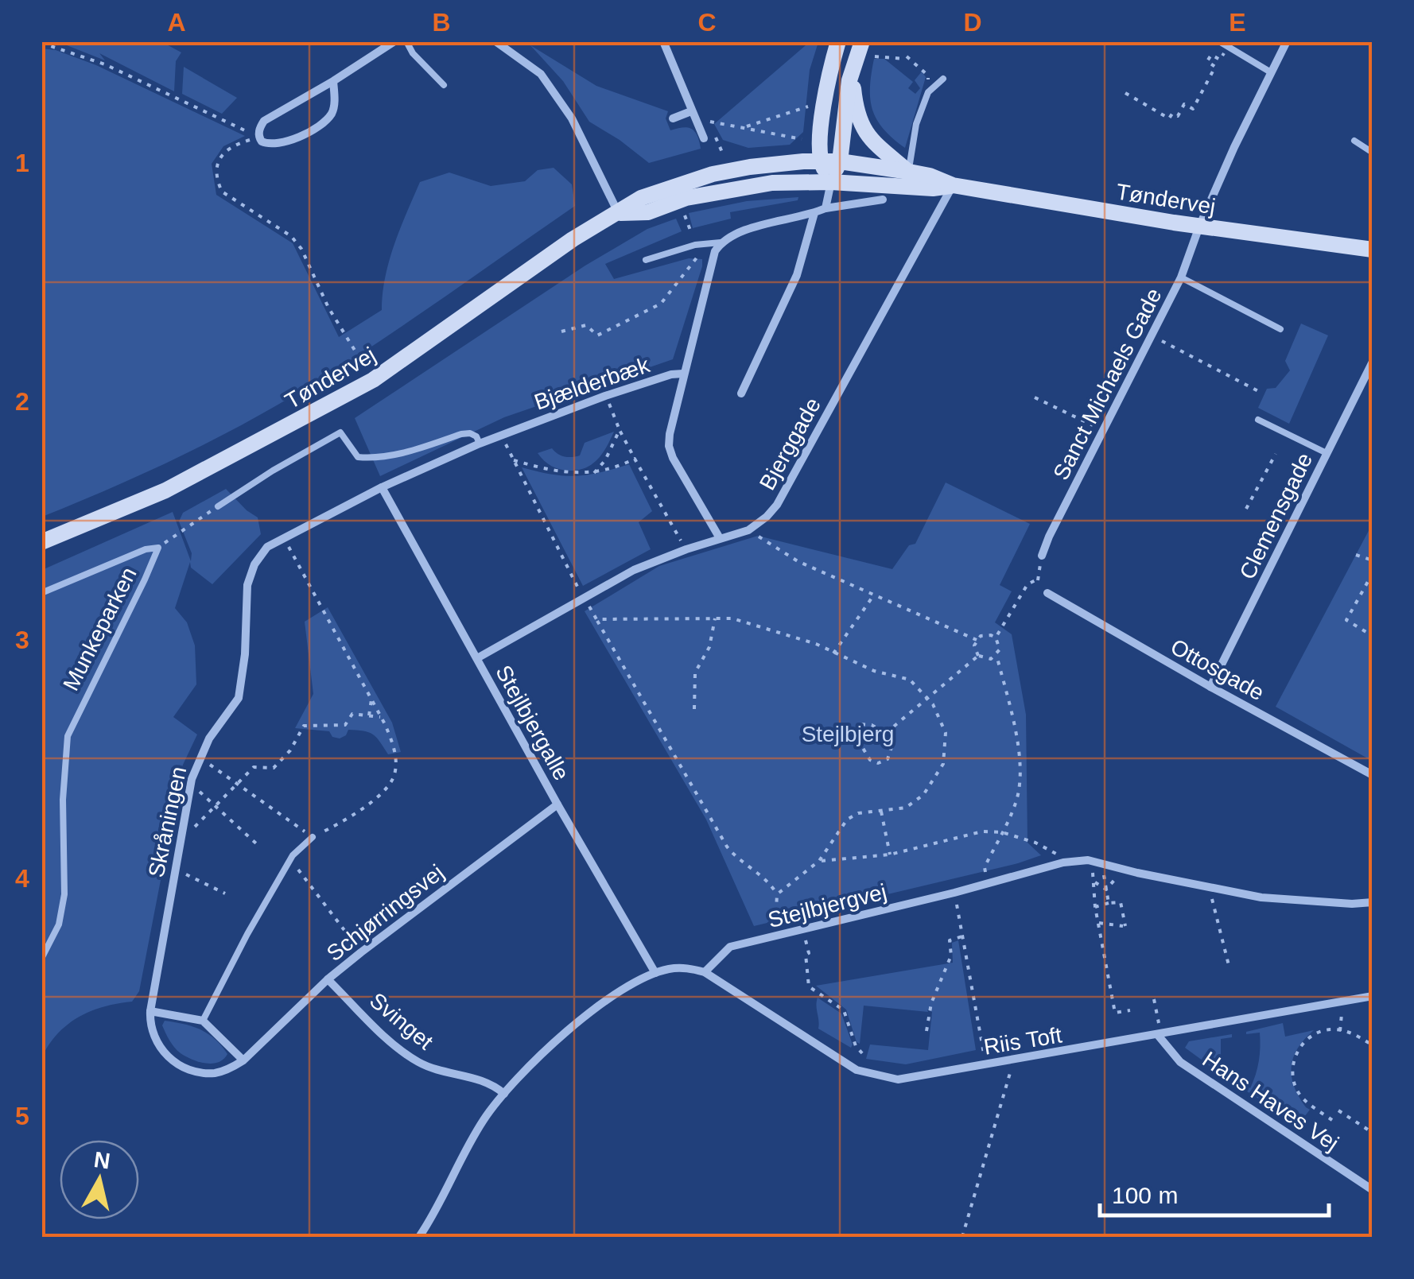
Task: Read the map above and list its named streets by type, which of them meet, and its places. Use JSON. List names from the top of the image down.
{
  "streets": {
    "street": [
      "Tøndervej",
      "Bjælderbæk",
      "Sanct Michaels Gade",
      "Bjerggade",
      "Clemensgade",
      "Ottosgade",
      "Stejlbjergalle",
      "Skråningen",
      "Stejlbjergvej",
      "Schjørringsvej",
      "Svinget",
      "Riis Toft",
      "Hans Haves Vej"
    ],
    "lane": ["Munkeparken"]
  },
  "crossings": [
    ["Tøndervej", "Sanct Michaels Gade"],
    ["Tøndervej", "Bjerggade"],
    ["Bjælderbæk", "Bjerggade"],
    ["Bjælderbæk", "Munkeparken"],
    ["Bjælderbæk", "Stejlbjergalle"],
    ["Bjælderbæk", "Skråningen"],
    ["Bjerggade", "Stejlbjergalle"],
    ["Clemensgade", "Ottosgade"],
    ["Stejlbjergalle", "Skråningen"],
    ["Stejlbjergalle", "Schjørringsvej"],
    ["Stejlbjergvej", "Riis Toft"],
    ["Schjørringsvej", "Svinget"],
    ["Riis Toft", "Hans Haves Vej"]
  ],
  "parks": ["Stejlbjerg"],
  "scale_bar": "100 m",
  "north": "top",
  "grid": {
    "columns": [
      "A",
      "B",
      "C",
      "D",
      "E"
    ],
    "rows": [
      "1",
      "2",
      "3",
      "4",
      "5"
    ]
  }
}
